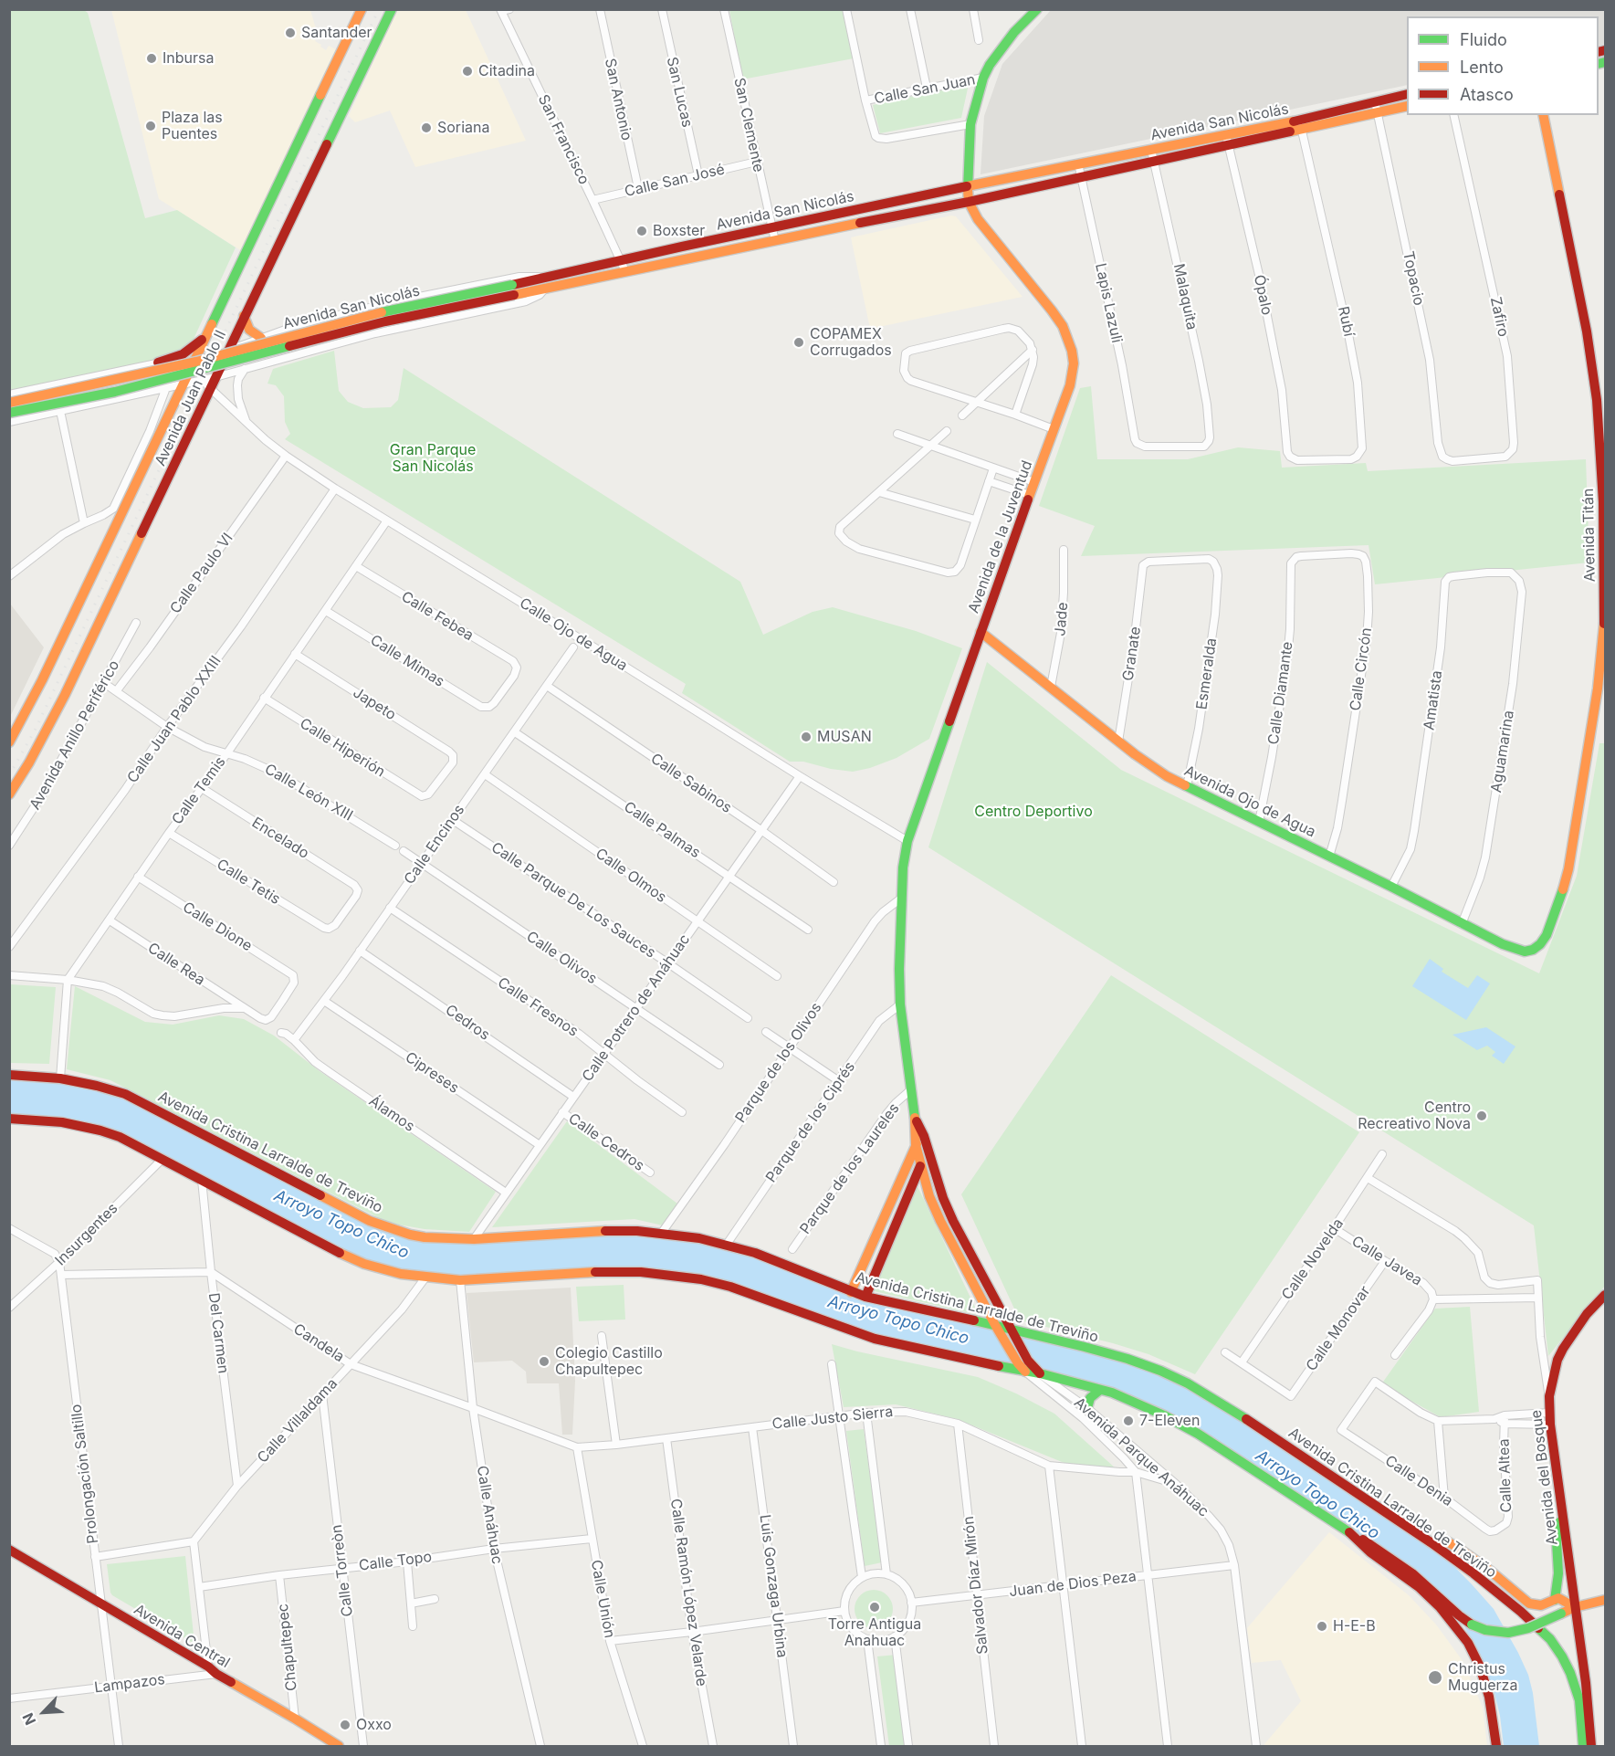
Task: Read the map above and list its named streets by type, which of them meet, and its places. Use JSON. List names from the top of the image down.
{
  "streets": {
    "street": [
      "Calle San Juan",
      "San Lucas",
      "San Antonio",
      "Avenida San Nicolás",
      "San Clemente",
      "San Francisco",
      "Calle San José",
      "Topacio",
      "Ópalo",
      "Malaquita",
      "Lapis Lazuli",
      "Zafiro",
      "Rubí",
      "Avenida Juan Pablo II",
      "Avenida Titán",
      "Avenida de la Juventud",
      "Calle Paulo VI",
      "Calle Febea",
      "Jade",
      "Calle Ojo de Agua",
      "Granate",
      "Calle Mimas",
      "Calle Circón",
      "Esmeralda",
      "Calle Diamante",
      "Amatista",
      "Japeto",
      "Calle Juan Pablo XXIII",
      "Avenida Anillo Periférico",
      "Calle Hiperión",
      "Aguamarina",
      "Calle Sabinos",
      "Calle Temis",
      "Calle León XIII",
      "Avenida Ojo de Agua",
      "Calle Palmas",
      "Encelado",
      "Calle Encinos",
      "Calle Olmos",
      "Calle Tetis",
      "Calle Parque De Los Sauces",
      "Calle Dione",
      "Calle Olivos",
      "Calle Rea",
      "Calle Fresnos",
      "Calle Potrero de Anáhuac",
      "Cedros",
      "Parque de los Olivos",
      "Cipreses",
      "Álamos",
      "Parque de los Ciprés",
      "Calle Cedros",
      "Avenida Cristina Larralde de Treviño",
      "Parque de los Laureles",
      "Insurgentes",
      "Calle Novelda",
      "Calle Javea",
      "Calle Monovar",
      "Del Carmen",
      "Candela",
      "Calle Justo Sierra",
      "Calle Villaldama",
      "Avenida Parque Anáhuac",
      "Prolongación Saltillo",
      "Calle Altea",
      "Avenida del Bosque",
      "Calle Denia",
      "Calle Anáhuac",
      "Calle Topo",
      "Calle Torreòn",
      "Juan de Dios Peza",
      "Salvador Díaz Mirón",
      "Luis Gonzaga Urbina",
      "Calle Ramón López Velarde",
      "Calle Unión",
      "Avenida Central",
      "Chapultepec",
      "Lampazos"
    ]
  },
  "crossings": [
    ["Calle San Juan", "Avenida de la Juventud"],
    ["San Lucas", "Calle San José"],
    ["San Antonio", "Calle San José"],
    ["Avenida San Nicolás", "San Clemente"],
    ["Avenida San Nicolás", "San Francisco"],
    ["Avenida San Nicolás", "Topacio"],
    ["Avenida San Nicolás", "Ópalo"],
    ["Avenida San Nicolás", "Malaquita"],
    ["Avenida San Nicolás", "Lapis Lazuli"],
    ["Avenida San Nicolás", "Rubí"],
    ["Avenida San Nicolás", "Avenida de la Juventud"],
    ["San Clemente", "Calle San José"],
    ["San Francisco", "Calle San José"],
    ["Topacio", "Zafiro"],
    ["Ópalo", "Rubí"],
    ["Malaquita", "Lapis Lazuli"],
    ["Avenida Juan Pablo II", "Calle Ojo de Agua"],
    ["Avenida Titán", "Avenida Ojo de Agua"],
    ["Avenida de la Juventud", "Calle Ojo de Agua"],
    ["Avenida de la Juventud", "Avenida Ojo de Agua"],
    ["Avenida de la Juventud", "Parque de los Olivos"],
    ["Avenida de la Juventud", "Parque de los Ciprés"],
    ["Avenida de la Juventud", "Avenida Cristina Larralde de Treviño"],
    ["Avenida de la Juventud", "Parque de los Laureles"],
    ["Avenida de la Juventud", "Avenida Parque Anáhuac"],
    ["Calle Paulo VI", "Calle Ojo de Agua"],
    ["Calle Paulo VI", "Calle León XIII"],
    ["Calle Febea", "Calle Mimas"],
    ["Calle Febea", "Calle Temis"],
    ["Jade", "Avenida Ojo de Agua"],
    ["Calle Ojo de Agua", "Calle Juan Pablo XXIII"],
    ["Calle Ojo de Agua", "Calle Temis"],
    ["Calle Ojo de Agua", "Calle Potrero de Anáhuac"],
    ["Granate", "Esmeralda"],
    ["Granate", "Avenida Ojo de Agua"],
    ["Calle Mimas", "Calle Temis"],
    ["Calle Circón", "Calle Diamante"],
    ["Calle Circón", "Avenida Ojo de Agua"],
    ["Esmeralda", "Avenida Ojo de Agua"],
    ["Calle Diamante", "Avenida Ojo de Agua"],
    ["Amatista", "Aguamarina"],
    ["Amatista", "Avenida Ojo de Agua"],
    ["Japeto", "Calle Hiperión"],
    ["Japeto", "Calle Temis"],
    ["Calle Juan Pablo XXIII", "Calle León XIII"],
    ["Avenida Anillo Periférico", "Calle León XIII"],
    ["Calle Hiperión", "Calle Temis"],
    ["Aguamarina", "Avenida Ojo de Agua"],
    ["Calle Sabinos", "Calle Encinos"],
    ["Calle Sabinos", "Calle Potrero de Anáhuac"],
    ["Calle Temis", "Calle León XIII"],
    ["Calle Temis", "Encelado"],
    ["Calle Temis", "Calle Tetis"],
    ["Calle Temis", "Calle Dione"],
    ["Calle Temis", "Calle Rea"],
    ["Calle Palmas", "Calle Encinos"],
    ["Calle Palmas", "Calle Potrero de Anáhuac"],
    ["Encelado", "Calle Tetis"],
    ["Calle Encinos", "Calle Olmos"],
    ["Calle Encinos", "Calle Parque De Los Sauces"],
    ["Calle Encinos", "Calle Olivos"],
    ["Calle Encinos", "Calle Fresnos"],
    ["Calle Encinos", "Cedros"],
    ["Calle Encinos", "Cipreses"],
    ["Calle Encinos", "Álamos"],
    ["Calle Olmos", "Calle Potrero de Anáhuac"],
    ["Calle Parque De Los Sauces", "Calle Potrero de Anáhuac"],
    ["Calle Dione", "Calle Rea"],
    ["Calle Olivos", "Calle Potrero de Anáhuac"],
    ["Calle Fresnos", "Calle Potrero de Anáhuac"],
    ["Calle Potrero de Anáhuac", "Cedros"],
    ["Calle Potrero de Anáhuac", "Cipreses"],
    ["Calle Potrero de Anáhuac", "Álamos"],
    ["Calle Potrero de Anáhuac", "Calle Cedros"],
    ["Calle Potrero de Anáhuac", "Avenida Cristina Larralde de Treviño"],
    ["Parque de los Olivos", "Avenida Cristina Larralde de Treviño"],
    ["Parque de los Ciprés", "Avenida Cristina Larralde de Treviño"],
    ["Insurgentes", "Prolongación Saltillo"],
    ["Calle Novelda", "Calle Javea"],
    ["Calle Novelda", "Calle Monovar"],
    ["Calle Javea", "Calle Monovar"],
    ["Del Carmen", "Candela"],
    ["Del Carmen", "Calle Villaldama"],
    ["Candela", "Calle Justo Sierra"],
    ["Candela", "Calle Villaldama"],
    ["Candela", "Calle Anáhuac"],
    ["Candela", "Calle Unión"],
    ["Calle Justo Sierra", "Avenida Parque Anáhuac"],
    ["Calle Justo Sierra", "Salvador Díaz Mirón"],
    ["Calle Justo Sierra", "Luis Gonzaga Urbina"],
    ["Calle Justo Sierra", "Calle Ramón López Velarde"],
    ["Calle Justo Sierra", "Calle Unión"],
    ["Calle Villaldama", "Calle Torreòn"],
    ["Avenida Parque Anáhuac", "Juan de Dios Peza"],
    ["Prolongación Saltillo", "Avenida Central"],
    ["Prolongación Saltillo", "Lampazos"],
    ["Calle Altea", "Calle Denia"],
    ["Calle Anáhuac", "Calle Topo"],
    ["Calle Topo", "Calle Torreòn"],
    ["Calle Topo", "Calle Unión"],
    ["Calle Topo", "Chapultepec"],
    ["Juan de Dios Peza", "Salvador Díaz Mirón"],
    ["Avenida Central", "Chapultepec"],
    ["Avenida Central", "Lampazos"]
  ],
  "water": ["Arroyo Topo Chico"],
  "parks": ["Gran Parque San Nicolás", "Centro Deportivo"],
  "places": [
    "Santander",
    "Inbursa",
    "Citadina",
    "Plaza las Puentes",
    "Soriana",
    "Boxster",
    "COPAMEX Corrugados",
    "MUSAN",
    "Centro Recreativo Nova",
    "Colegio Castillo Chapultepec",
    "7-Eleven",
    "Torre Antigua Anahuac",
    "H-E-B",
    "Christus Muguerza",
    "Oxxo"
  ],
  "legend": ["Fluido", "Lento", "Atasco"],
  "north": "bottom left"
}
